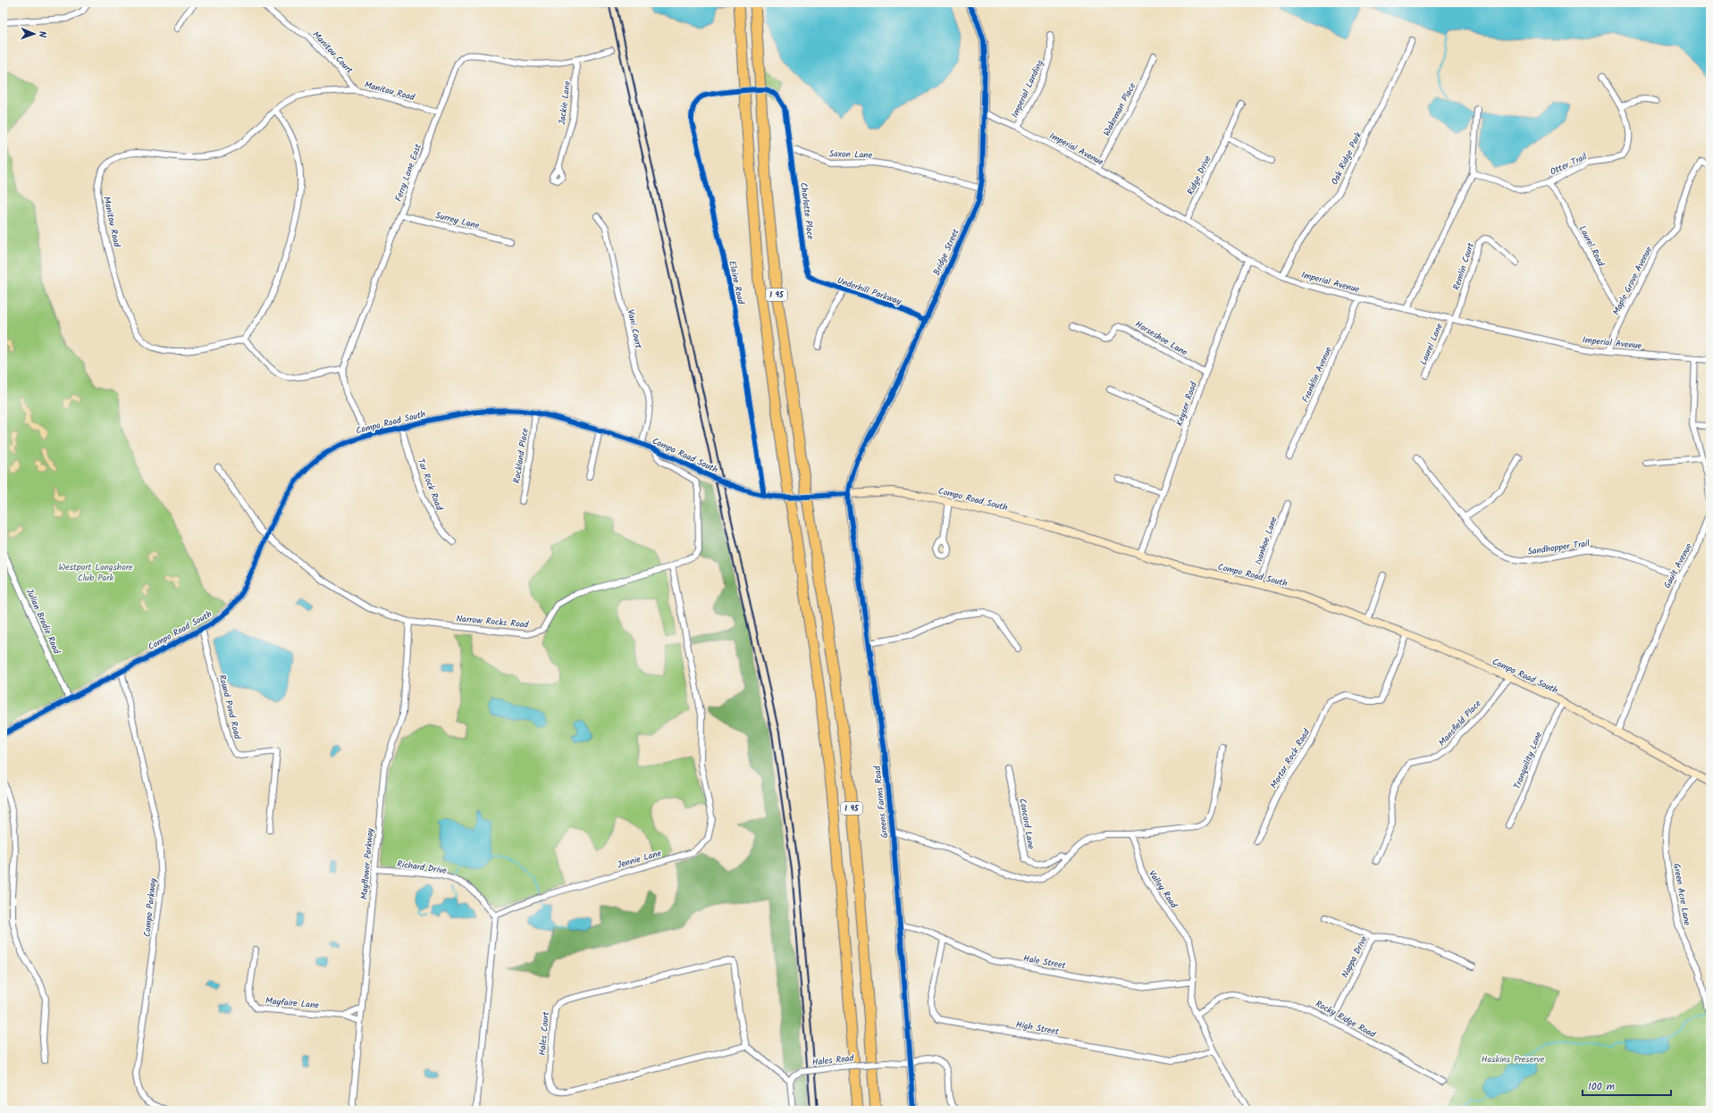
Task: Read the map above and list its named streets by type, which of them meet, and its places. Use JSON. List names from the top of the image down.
{
  "streets": {
    "highway": ["I 95"],
    "main road": ["Bridge Street", "Compo Road South", "Greens Farms Road"],
    "street": [
      "Manitou Court",
      "Imperial Landing",
      "Manitou Road",
      "Jackie Lane",
      "Wakeman Place",
      "Imperial Avenue",
      "Saxon Lane",
      "Oak Ridge Park",
      "Otter Trail",
      "Ferry Lane East",
      "Ridge Drive",
      "Charlotte Place",
      "Surrey Lane",
      "Laurel Road",
      "Remlin Court",
      "Maple Grove Avenue",
      "Elaine Road",
      "Underhill Parkway",
      "Vani Court",
      "Horseshoe Lane",
      "Laurel Lane",
      "Franklin Avenue",
      "Keyser Road",
      "Rockland Place",
      "Tar Rock Road",
      "Ivanhoe Lane",
      "Sandhopper Trail",
      "Gault Avenue",
      "Julian Brodie Road",
      "Narrow Rocks Road",
      "Round Pond Road",
      "Mansfield Place",
      "Mortar Rock Road",
      "Tranquility Lane",
      "Concord Lane",
      "Jennie Lane",
      "Mayflower Parkway",
      "Richard Drive",
      "Valley Road",
      "Green Acre Lane",
      "Compo Parkway",
      "Nappa Drive",
      "Hale Street",
      "Mayfaire Lane",
      "Rocky Ridge Road",
      "High Street",
      "Hales Court",
      "Hales Road"
    ]
  },
  "crossings": [
    ["Manitou Court", "Manitou Road"],
    ["Imperial Landing", "Imperial Avenue"],
    ["Manitou Road", "Ferry Lane East"],
    ["Jackie Lane", "Ferry Lane East"],
    ["Wakeman Place", "Imperial Avenue"],
    ["Imperial Avenue", "Oak Ridge Park"],
    ["Imperial Avenue", "Ridge Drive"],
    ["Imperial Avenue", "Bridge Street"],
    ["Imperial Avenue", "Remlin Court"],
    ["Imperial Avenue", "Maple Grove Avenue"],
    ["Imperial Avenue", "Laurel Lane"],
    ["Imperial Avenue", "Franklin Avenue"],
    ["Imperial Avenue", "Keyser Road"],
    ["Imperial Avenue", "Gault Avenue"],
    ["Saxon Lane", "Charlotte Place"],
    ["Saxon Lane", "Bridge Street"],
    ["Saxon Lane", "Elaine Road"],
    ["Otter Trail", "Laurel Road"],
    ["Ferry Lane East", "Surrey Lane"],
    ["Ferry Lane East", "Compo Road South"],
    ["Charlotte Place", "Elaine Road"],
    ["Charlotte Place", "Underhill Parkway"],
    ["Laurel Road", "Maple Grove Avenue"],
    ["Bridge Street", "Underhill Parkway"],
    ["Bridge Street", "Compo Road South"],
    ["Bridge Street", "Greens Farms Road"],
    ["Remlin Court", "Laurel Lane"],
    ["Elaine Road", "Compo Road South"],
    ["Vani Court", "Compo Road South"],
    ["Horseshoe Lane", "Keyser Road"],
    ["Keyser Road", "Compo Road South"],
    ["Compo Road South", "Rockland Place"],
    ["Compo Road South", "Tar Rock Road"],
    ["Compo Road South", "Ivanhoe Lane"],
    ["Compo Road South", "Gault Avenue"],
    ["Compo Road South", "Julian Brodie Road"],
    ["Compo Road South", "Narrow Rocks Road"],
    ["Compo Road South", "Round Pond Road"],
    ["Compo Road South", "Mansfield Place"],
    ["Compo Road South", "Mortar Rock Road"],
    ["Compo Road South", "Tranquility Lane"],
    ["Compo Road South", "Greens Farms Road"],
    ["Compo Road South", "Green Acre Lane"],
    ["Compo Road South", "Compo Parkway"],
    ["Sandhopper Trail", "Gault Avenue"],
    ["Narrow Rocks Road", "Jennie Lane"],
    ["Narrow Rocks Road", "Mayflower Parkway"],
    ["Greens Farms Road", "Hale Street"],
    ["Greens Farms Road", "Hales Road"],
    ["Jennie Lane", "Richard Drive"],
    ["Mayflower Parkway", "Richard Drive"],
    ["Mayflower Parkway", "Mayfaire Lane"],
    ["Valley Road", "Hale Street"],
    ["Valley Road", "Rocky Ridge Road"],
    ["Valley Road", "High Street"],
    ["Nappa Drive", "Rocky Ridge Road"],
    ["Hale Street", "High Street"]
  ],
  "parks": ["Westport Longshore Club Park", "Haskins Preserve"],
  "scale_bar": "100 m",
  "north": "right"
}
